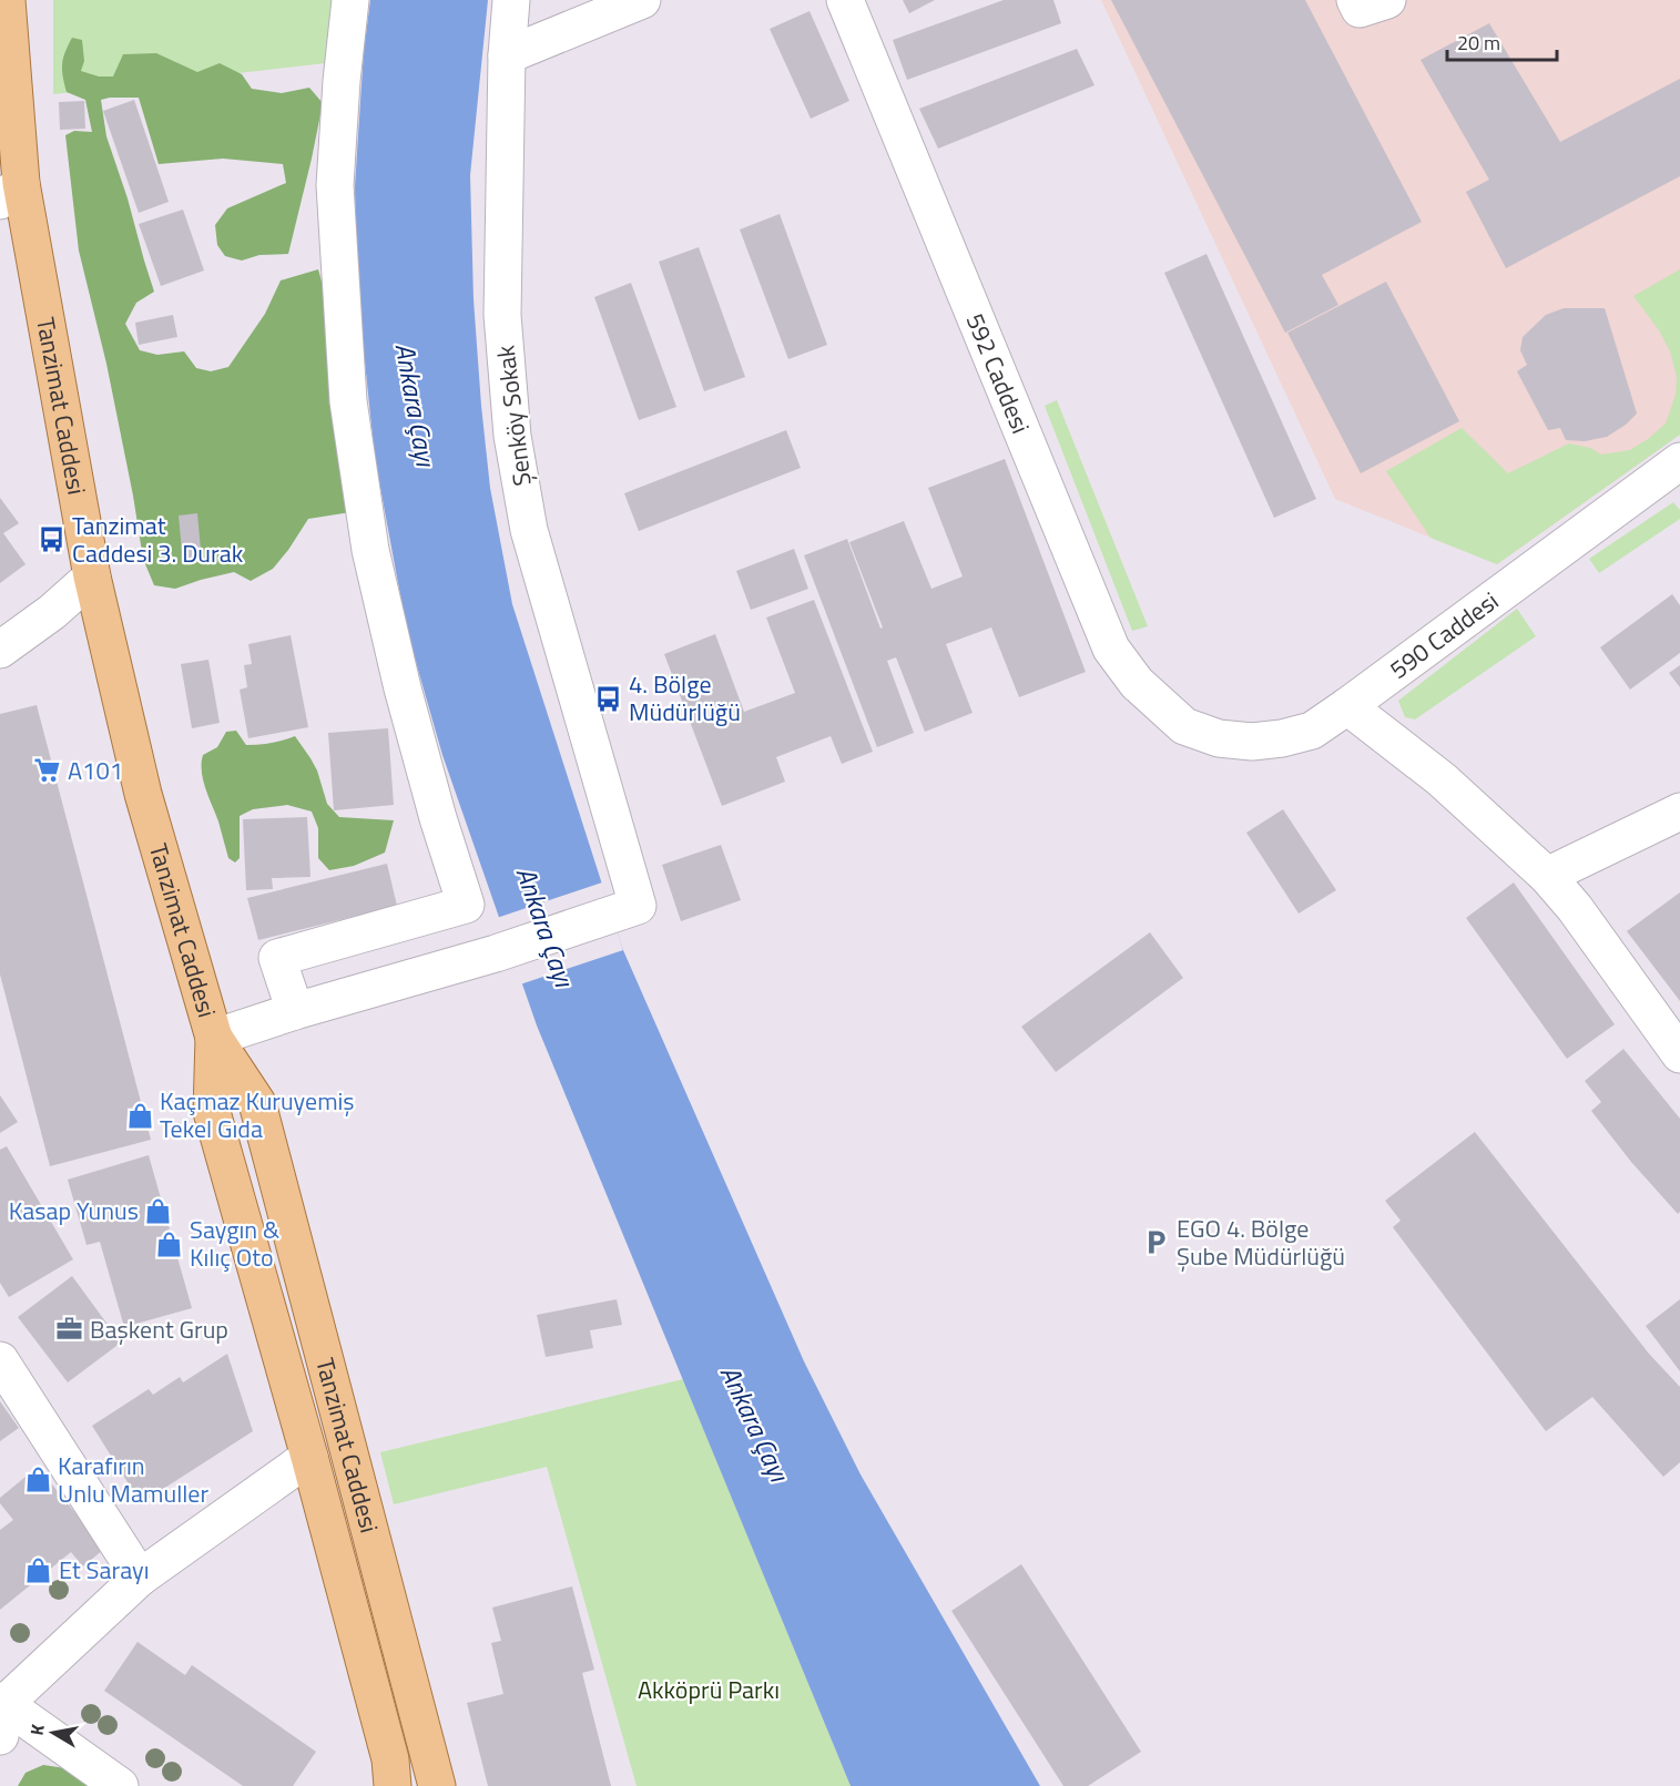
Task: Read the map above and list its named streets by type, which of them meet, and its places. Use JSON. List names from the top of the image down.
{
  "streets": {
    "main road": ["Tanzimat Caddesi"],
    "street": ["592 Caddesi", "Şenköy Sokak", "590 Caddesi"]
  },
  "crossings": [
    ["592 Caddesi", "590 Caddesi"]
  ],
  "water": ["Ankara Çayı"],
  "parks": ["Akköprü Parkı"],
  "places": {
    "bus stop": ["Tanzimat Caddesi 3. Durak", "4. Bölge Müdürlüğü"],
    "supermarket": ["A101"],
    "shop": [
      "Kaçmaz Kuruyemiş Tekel Gıda",
      "Kasap Yunus",
      "Saygın & Kılıç Oto",
      "Karafırın Unlu Mamuller",
      "Et Sarayı"
    ],
    "parking": ["EGO 4. Bölge Şube Müdürlüğü"],
    "office": ["Başkent Grup"]
  },
  "scale_bar": "20 m",
  "north": "left"
}
